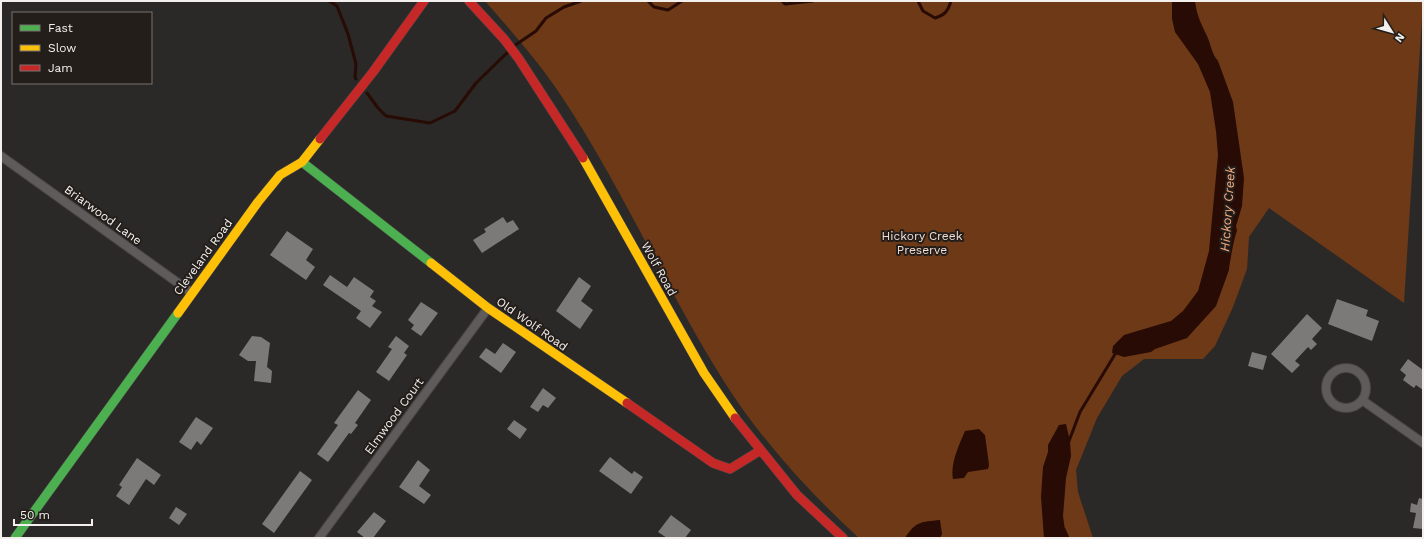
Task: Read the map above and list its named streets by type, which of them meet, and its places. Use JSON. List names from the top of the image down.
{
  "streets": {
    "street": [
      "Briarwood Lane",
      "Cleveland Road",
      "Wolf Road",
      "Old Wolf Road",
      "Elmwood Court"
    ]
  },
  "crossings": [
    ["Briarwood Lane", "Cleveland Road"],
    ["Cleveland Road", "Old Wolf Road"],
    ["Wolf Road", "Old Wolf Road"],
    ["Old Wolf Road", "Elmwood Court"]
  ],
  "water": ["Hickory Creek"],
  "parks": ["Hickory Creek Preserve"],
  "legend": ["Fast", "Slow", "Jam"],
  "scale_bar": "50 m",
  "north": "bottom right"
}
